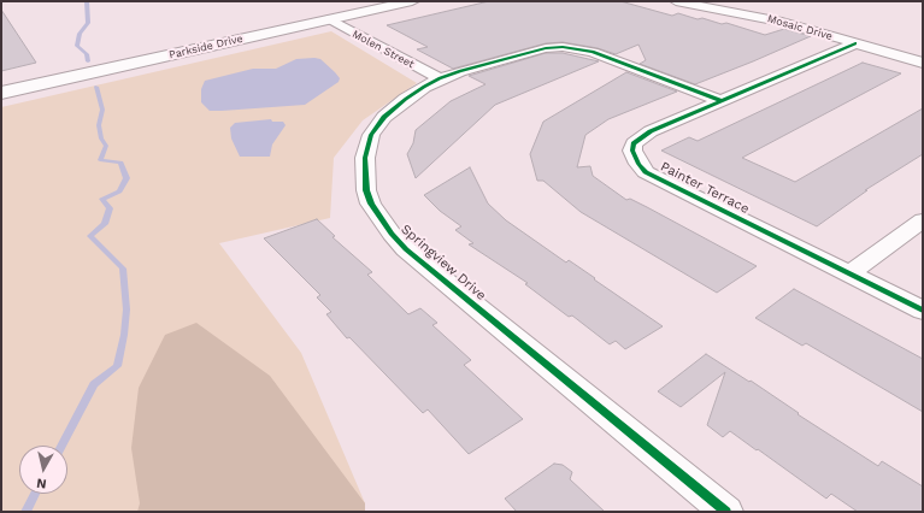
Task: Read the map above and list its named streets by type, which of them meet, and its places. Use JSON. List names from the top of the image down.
{
  "streets": {
    "main road": ["Parkside Drive"],
    "street": [
      "Mosaic Drive",
      "Molen Street",
      "Painter Terrace",
      "Springview Drive"
    ]
  },
  "crossings": [
    ["Mosaic Drive", "Painter Terrace"],
    ["Parkside Drive", "Molen Street"],
    ["Molen Street", "Springview Drive"],
    ["Painter Terrace", "Springview Drive"]
  ],
  "north": "bottom"
}
